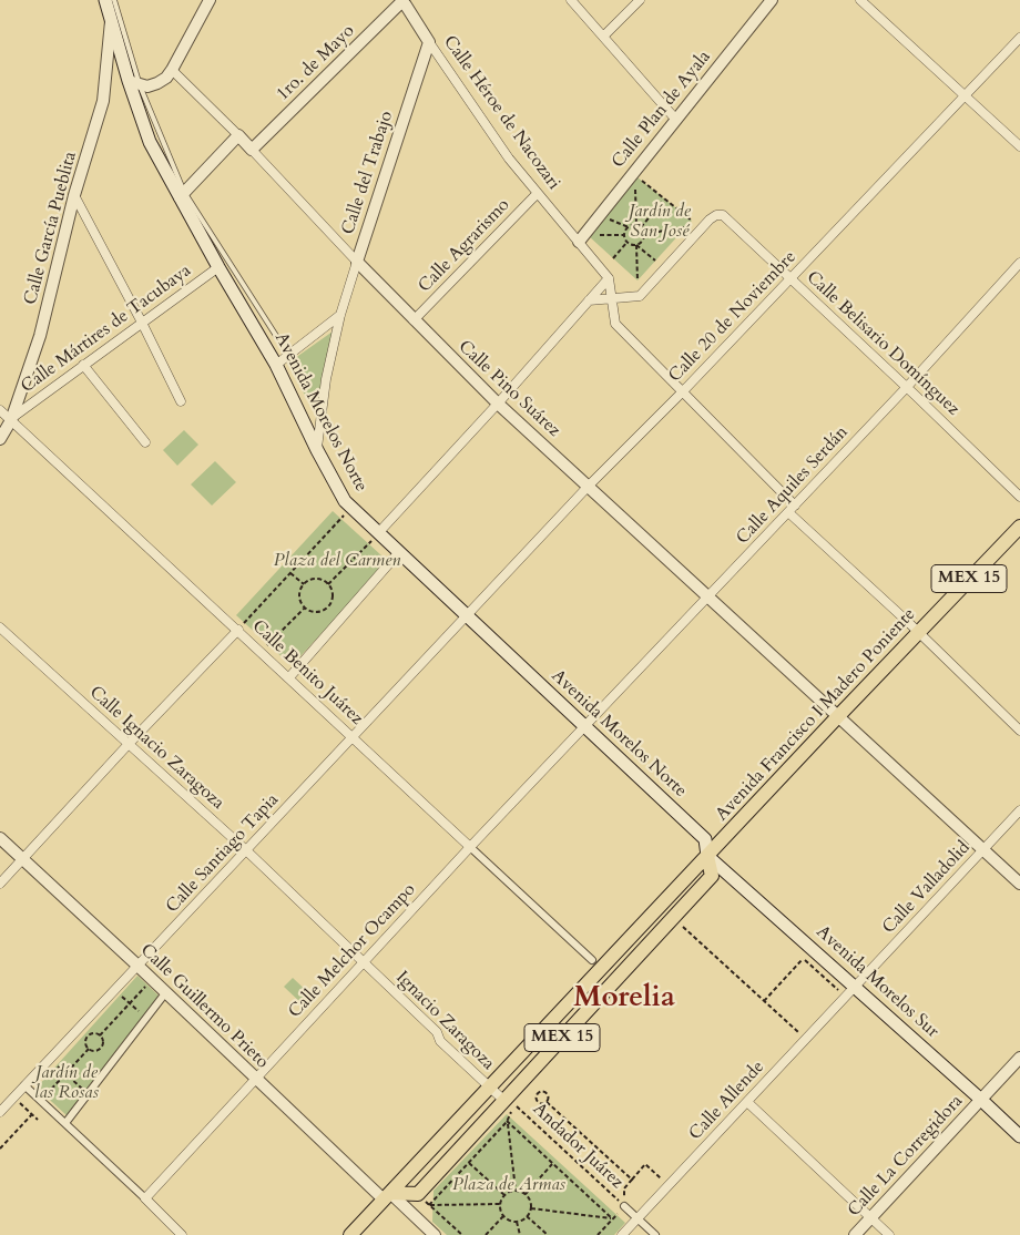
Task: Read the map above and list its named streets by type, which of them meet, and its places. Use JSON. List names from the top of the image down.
{
  "streets": {
    "main road": [
      "Avenida Morelos Norte",
      "MEX 15",
      "Avenida Francisco I Madero Poniente",
      "Avenida Morelos Sur"
    ],
    "street": [
      "1ro. de Mayo",
      "Calle Plan de Ayala",
      "Calle Héroe de Nacozari",
      "Calle del Trabajo",
      "Calle García Pueblita",
      "Calle Agrarismo",
      "Calle 20 de Noviembre",
      "Calle Mártires de Tacubaya",
      "Calle Belisario Domínguez",
      "Calle Pino Suárez",
      "Calle Aquiles Serdán",
      "Calle Benito Juárez",
      "Calle Ignacio Zaragoza",
      "Calle Santiago Tapia",
      "Calle Valladolid",
      "Calle Melchor Ocampo",
      "Calle Guillermo Prieto",
      "Ignacio Zaragoza",
      "Calle Allende",
      "Calle La Corregidora"
    ],
    "path": ["Andador Juárez"]
  },
  "crossings": [
    ["1ro. de Mayo", "Calle Héroe de Nacozari"],
    ["1ro. de Mayo", "Calle Pino Suárez"],
    ["Calle Plan de Ayala", "Calle Héroe de Nacozari"],
    ["Calle Héroe de Nacozari", "Calle del Trabajo"],
    ["Calle Héroe de Nacozari", "Calle Agrarismo"],
    ["Calle del Trabajo", "Calle Pino Suárez"],
    ["Calle del Trabajo", "Avenida Morelos Norte"],
    ["Calle García Pueblita", "Calle Mártires de Tacubaya"],
    ["Calle García Pueblita", "Avenida Morelos Norte"],
    ["Calle García Pueblita", "Calle Benito Juárez"],
    ["Calle Agrarismo", "Calle Pino Suárez"],
    ["Calle 20 de Noviembre", "Calle Belisario Domínguez"],
    ["Calle 20 de Noviembre", "Calle Pino Suárez"],
    ["Calle 20 de Noviembre", "Avenida Morelos Norte"],
    ["Calle 20 de Noviembre", "Calle Santiago Tapia"],
    ["Calle Mártires de Tacubaya", "Avenida Morelos Norte"],
    ["Calle Mártires de Tacubaya", "Calle Benito Juárez"],
    ["Calle Belisario Domínguez", "Calle Aquiles Serdán"],
    ["Calle Pino Suárez", "Calle Aquiles Serdán"],
    ["Calle Pino Suárez", "Avenida Francisco I Madero Poniente"],
    ["Calle Pino Suárez", "Calle Valladolid"],
    ["Avenida Morelos Norte", "Calle Aquiles Serdán"],
    ["Avenida Morelos Norte", "MEX 15"],
    ["Avenida Morelos Norte", "Avenida Francisco I Madero Poniente"],
    ["Avenida Morelos Norte", "Calle Santiago Tapia"],
    ["Avenida Morelos Norte", "Calle Melchor Ocampo"],
    ["Avenida Morelos Norte", "Avenida Morelos Sur"],
    ["Calle Aquiles Serdán", "Calle Melchor Ocampo"],
    ["MEX 15", "Avenida Francisco I Madero Poniente"],
    ["MEX 15", "Avenida Morelos Sur"],
    ["MEX 15", "Calle Guillermo Prieto"],
    ["MEX 15", "Ignacio Zaragoza"],
    ["MEX 15", "Andador Juárez"],
    ["Calle Benito Juárez", "Calle Santiago Tapia"],
    ["Calle Benito Juárez", "Calle Melchor Ocampo"],
    ["Avenida Francisco I Madero Poniente", "Avenida Morelos Sur"],
    ["Calle Ignacio Zaragoza", "Calle Santiago Tapia"],
    ["Calle Ignacio Zaragoza", "Calle Melchor Ocampo"],
    ["Calle Ignacio Zaragoza", "Ignacio Zaragoza"],
    ["Calle Santiago Tapia", "Calle Guillermo Prieto"],
    ["Calle Valladolid", "Avenida Morelos Sur"],
    ["Calle Valladolid", "Calle Allende"],
    ["Calle Melchor Ocampo", "Calle Guillermo Prieto"],
    ["Calle Melchor Ocampo", "Ignacio Zaragoza"],
    ["Avenida Morelos Sur", "Calle Allende"],
    ["Avenida Morelos Sur", "Calle La Corregidora"],
    ["Ignacio Zaragoza", "Andador Juárez"]
  ],
  "districts": ["Morelia"],
  "parks": [
    "Jardín de San José",
    "Plaza del Carmen",
    "Jardín de las Rosas",
    "Plaza de Armas"
  ]
}
